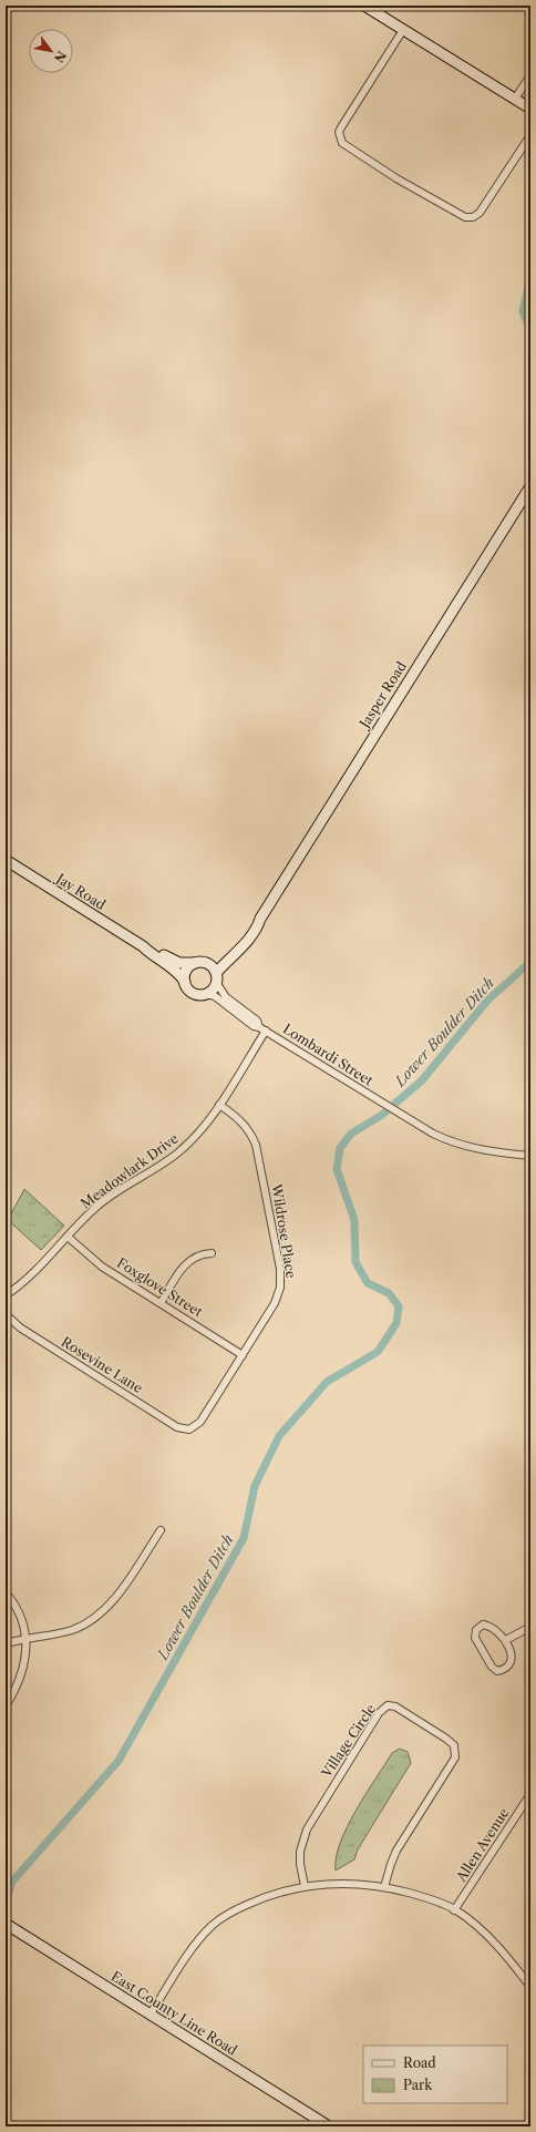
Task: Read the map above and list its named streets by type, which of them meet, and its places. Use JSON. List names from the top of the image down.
{
  "streets": {
    "street": [
      "Jasper Road",
      "Jay Road",
      "Lombardi Street",
      "Meadowlark Drive",
      "Wildrose Place",
      "Foxglove Street",
      "Rosevine Lane",
      "Village Circle",
      "Allen Avenue",
      "East County Line Road"
    ]
  },
  "crossings": [
    ["Jasper Road", "Jay Road"],
    ["Jasper Road", "Lombardi Street"],
    ["Jay Road", "Lombardi Street"],
    ["Lombardi Street", "Meadowlark Drive"],
    ["Meadowlark Drive", "Wildrose Place"],
    ["Meadowlark Drive", "Foxglove Street"],
    ["Wildrose Place", "Foxglove Street"],
    ["Wildrose Place", "Rosevine Lane"]
  ],
  "water": ["Lower Boulder Ditch"],
  "legend": ["Road", "Park"],
  "north": "bottom right"
}
